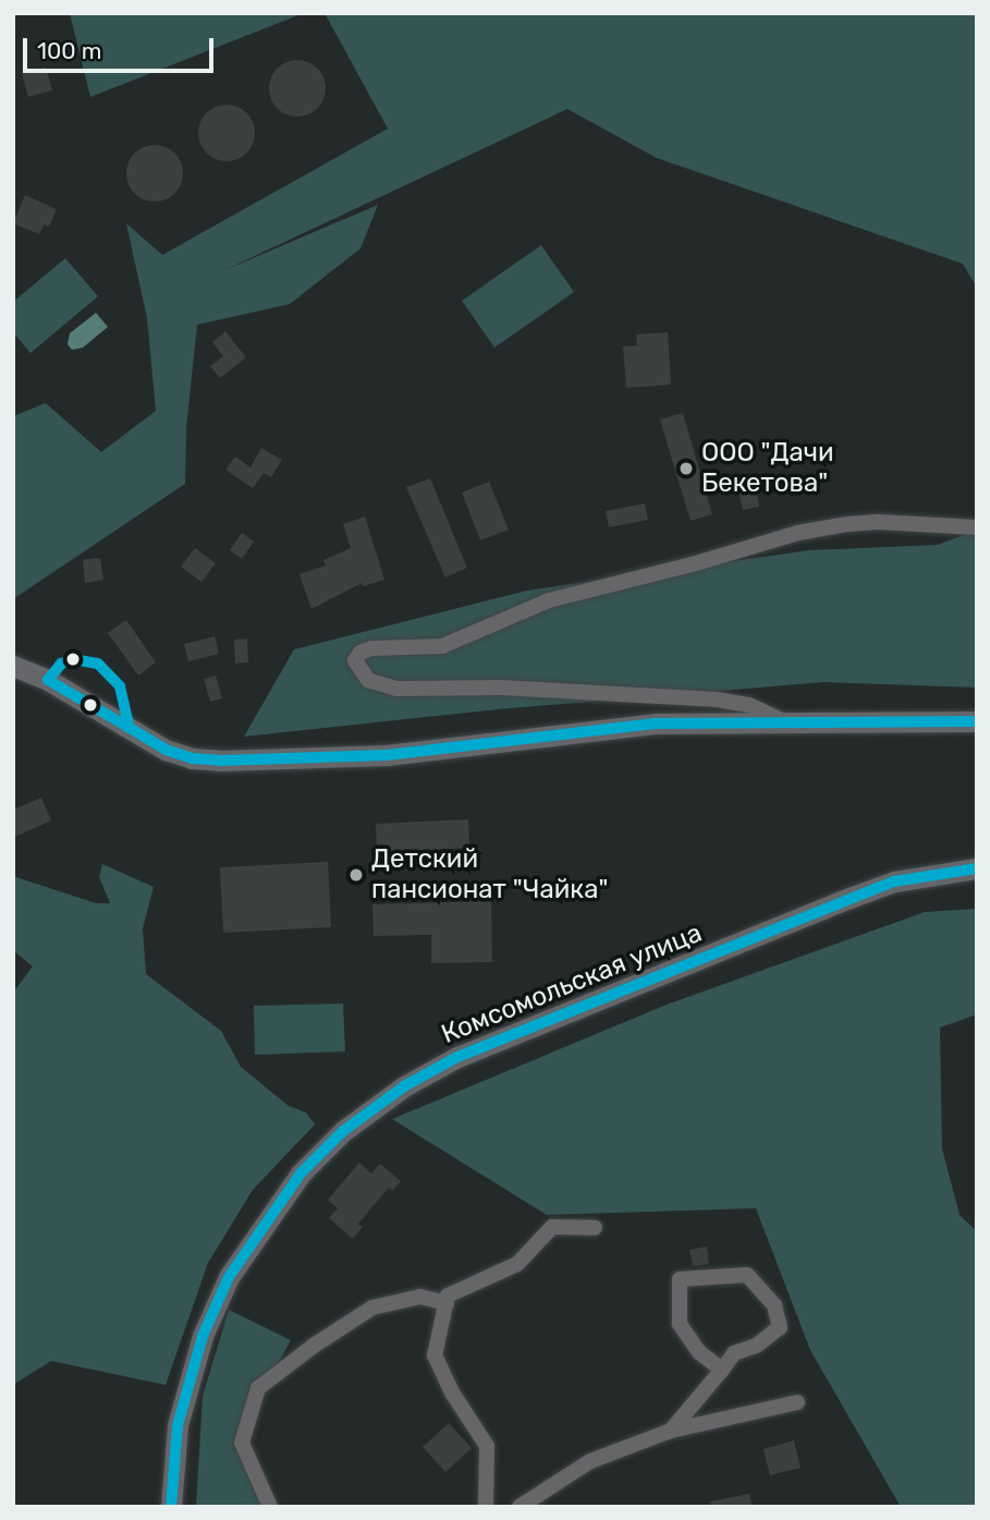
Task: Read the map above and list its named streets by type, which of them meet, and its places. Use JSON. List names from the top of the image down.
{
  "streets": {
    "main road": ["Комсомольская улица"]
  },
  "places": ["ООО \"Дачи Бекетова\"", "Детский пансионат \"Чайка\""],
  "scale_bar": "100 m"
}
